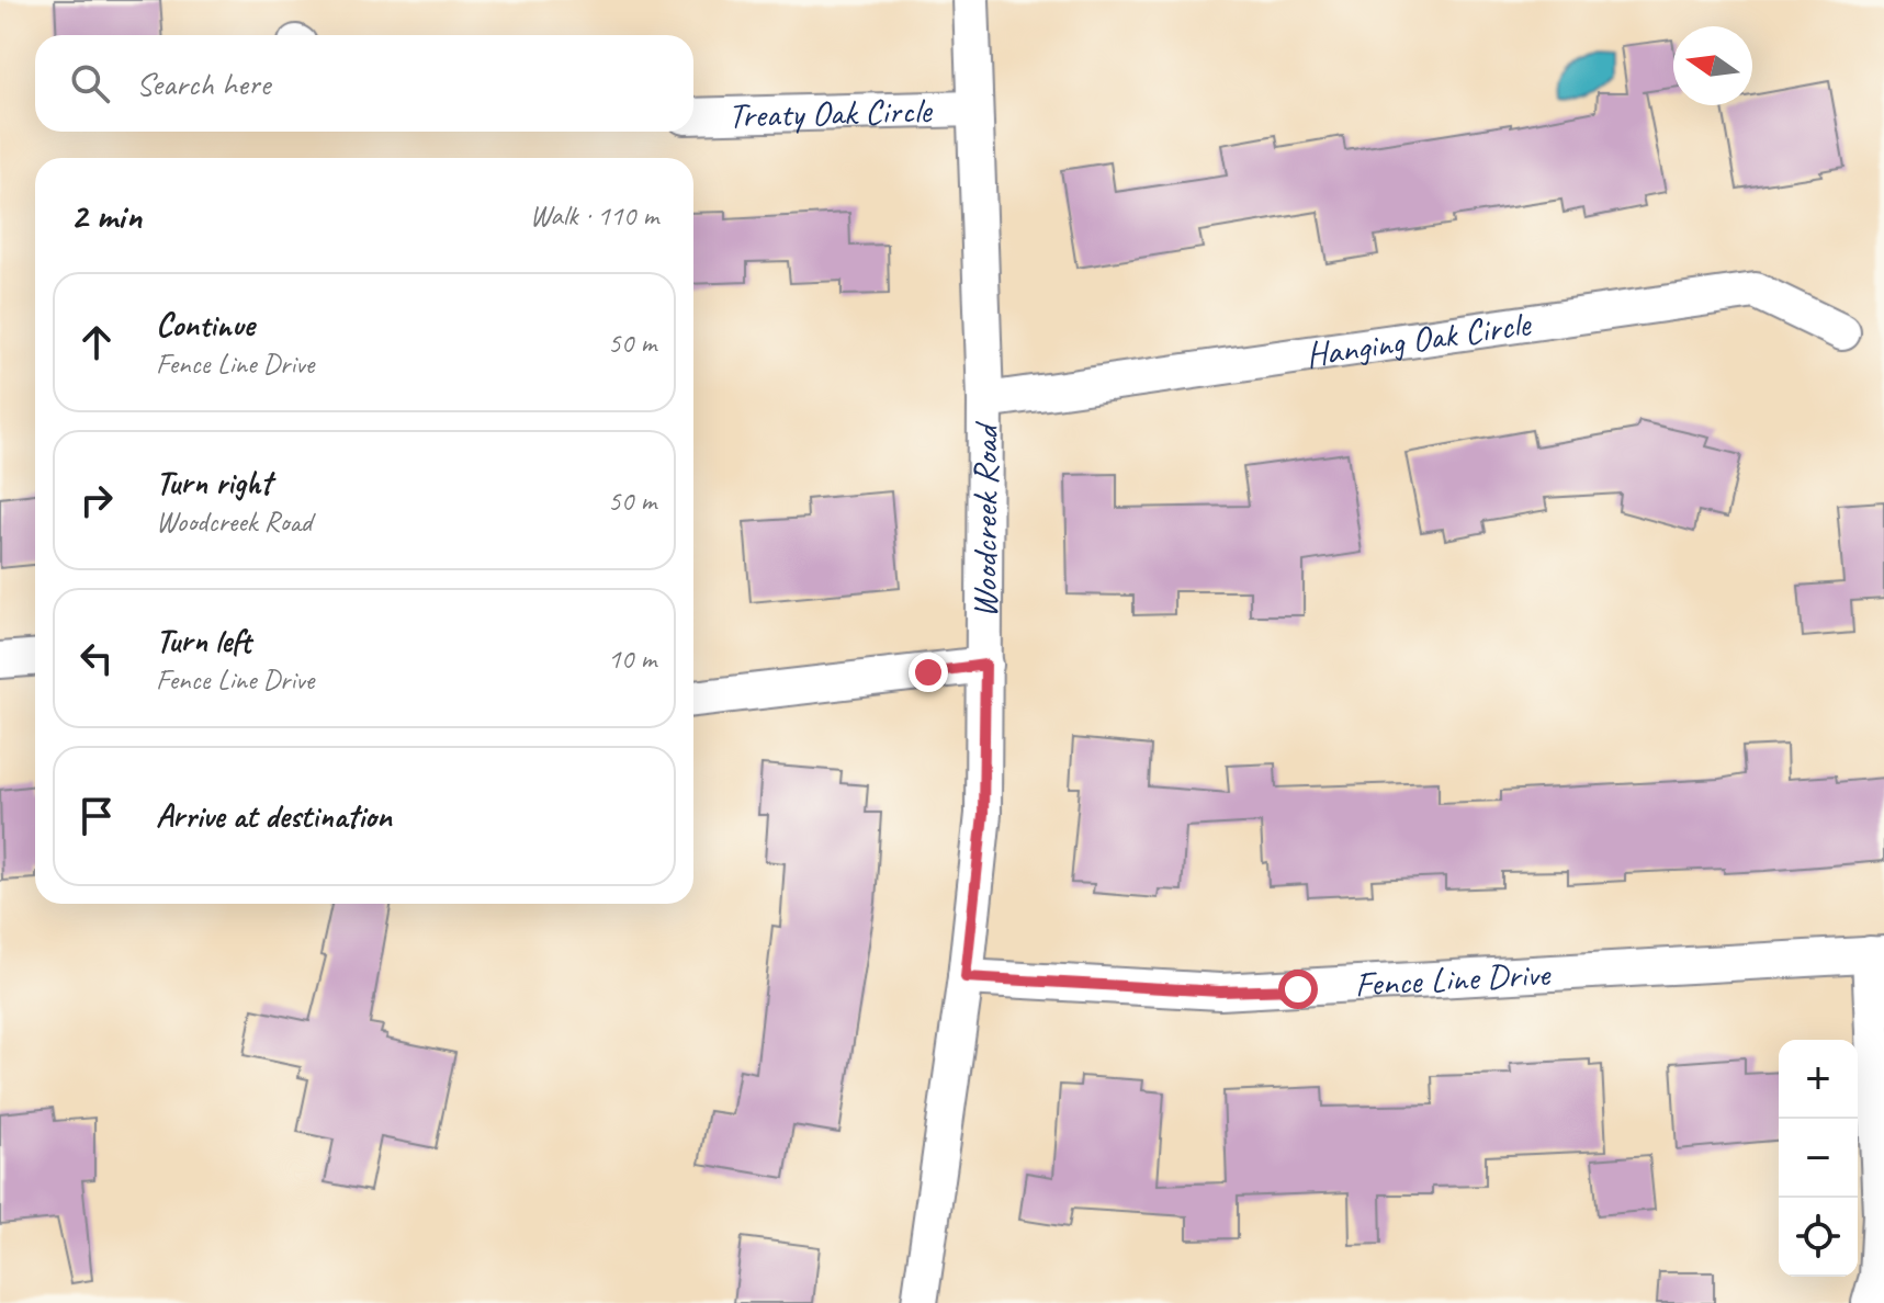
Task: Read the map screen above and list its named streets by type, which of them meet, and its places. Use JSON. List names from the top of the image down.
{
  "streets": {
    "street": [
      "Treaty Oak Circle",
      "Hanging Oak Circle",
      "Woodcreek Road",
      "Fence Line Drive"
    ]
  },
  "crossings": [
    ["Treaty Oak Circle", "Woodcreek Road"],
    ["Hanging Oak Circle", "Woodcreek Road"],
    ["Woodcreek Road", "Fence Line Drive"]
  ],
  "north": "left",
  "page": {
    "search": "Search here",
    "heading": ["2 min", "Walk · 110 m"],
    "list": [
      ["Continue", "Fence Line Drive", "50 m"],
      ["Turn right", "Woodcreek Road", "50 m"],
      ["Turn left", "Fence Line Drive", "10 m"],
      "Arrive at destination"
    ],
    "map_buttons": ["+", "−"]
  }
}
